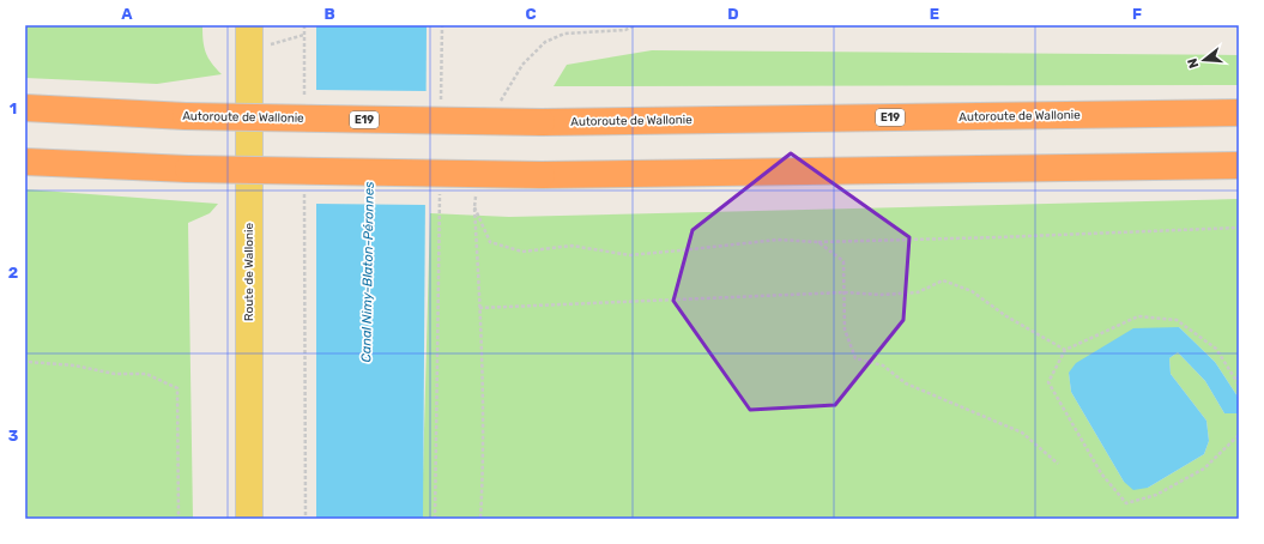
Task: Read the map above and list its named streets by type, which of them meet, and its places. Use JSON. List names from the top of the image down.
{
  "streets": {
    "highway": ["Autoroute de Wallonie", "E19"],
    "main road": ["Route de Wallonie"]
  },
  "water": ["Canal Nimy-Blaton-Péronnes"],
  "north": "left",
  "grid": {
    "columns": [
      "A",
      "B",
      "C",
      "D",
      "E",
      "F"
    ],
    "rows": ["1", "2", "3"]
  }
}
